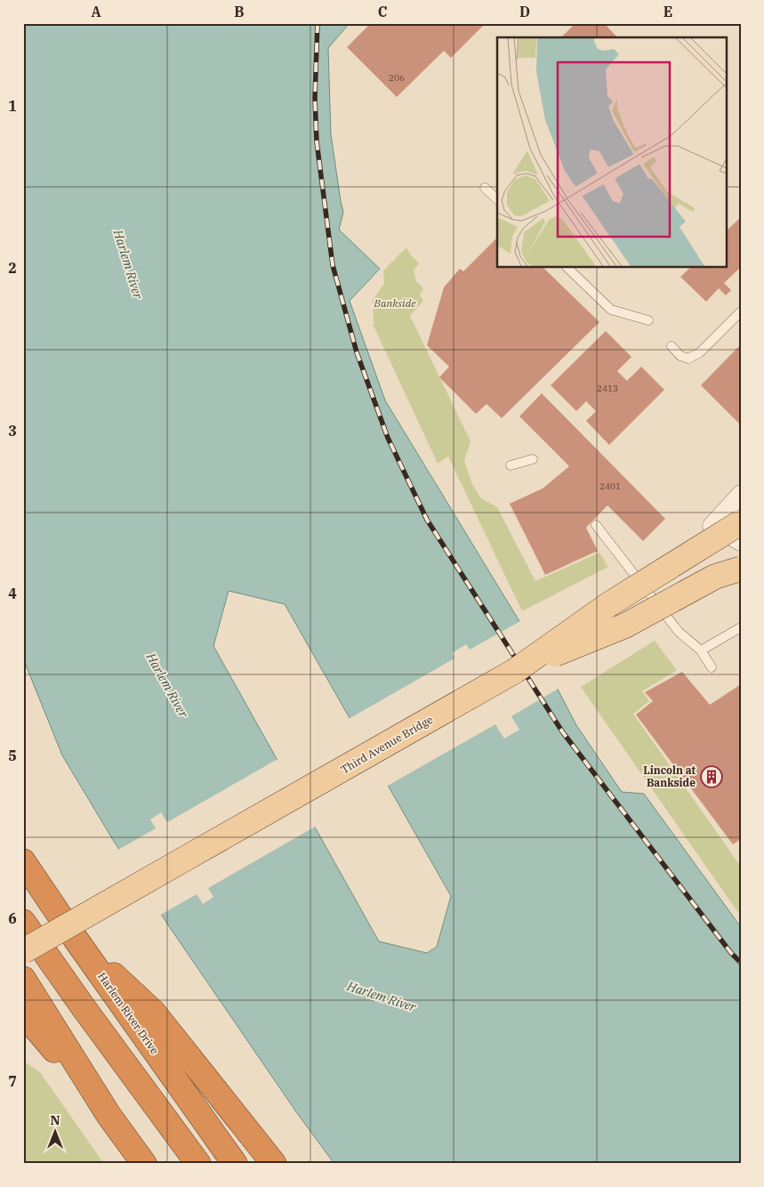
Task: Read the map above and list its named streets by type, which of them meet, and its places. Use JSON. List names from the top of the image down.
{
  "streets": {
    "highway": ["Harlem River Drive"],
    "main road": ["Third Avenue Bridge"]
  },
  "water": ["Harlem River"],
  "parks": ["Bankside"],
  "places": {
    "building": ["Lincoln at Bankside"]
  },
  "house_numbers": ["206", "2413", "2401"],
  "north": "top",
  "grid": {
    "columns": [
      "A",
      "B",
      "C",
      "D",
      "E"
    ],
    "rows": [
      "1",
      "2",
      "3",
      "4",
      "5",
      "6",
      "7"
    ]
  }
}
